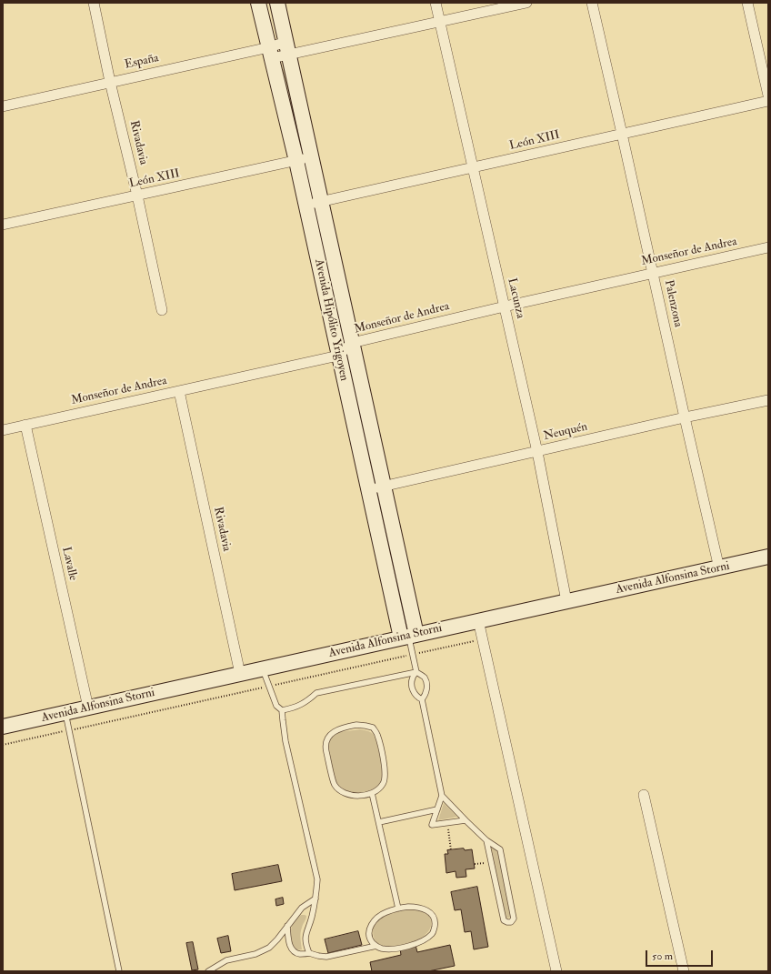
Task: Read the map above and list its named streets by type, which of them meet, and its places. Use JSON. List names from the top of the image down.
{
  "streets": {
    "main road": ["Avenida Hipólito Yrigoyen", "Avenida Alfonsina Storni"],
    "street": [
      "España",
      "León XIII",
      "Rivadavia",
      "Monseñor de Andrea",
      "Lacunza",
      "Palenzona",
      "Neuquén",
      "Lavalle"
    ]
  },
  "crossings": [
    ["España", "Rivadavia"],
    ["España", "Lacunza"],
    ["España", "Avenida Hipólito Yrigoyen"],
    ["León XIII", "Rivadavia"],
    ["León XIII", "Lacunza"],
    ["León XIII", "Palenzona"],
    ["León XIII", "Avenida Hipólito Yrigoyen"],
    ["Rivadavia", "Monseñor de Andrea"],
    ["Rivadavia", "Avenida Alfonsina Storni"],
    ["Monseñor de Andrea", "Lacunza"],
    ["Monseñor de Andrea", "Palenzona"],
    ["Monseñor de Andrea", "Avenida Hipólito Yrigoyen"],
    ["Monseñor de Andrea", "Lavalle"],
    ["Lacunza", "Neuquén"],
    ["Lacunza", "Avenida Alfonsina Storni"],
    ["Palenzona", "Neuquén"],
    ["Palenzona", "Avenida Alfonsina Storni"],
    ["Avenida Hipólito Yrigoyen", "Neuquén"],
    ["Avenida Hipólito Yrigoyen", "Avenida Alfonsina Storni"],
    ["Lavalle", "Avenida Alfonsina Storni"]
  ],
  "scale_bar": "50 m"
}
